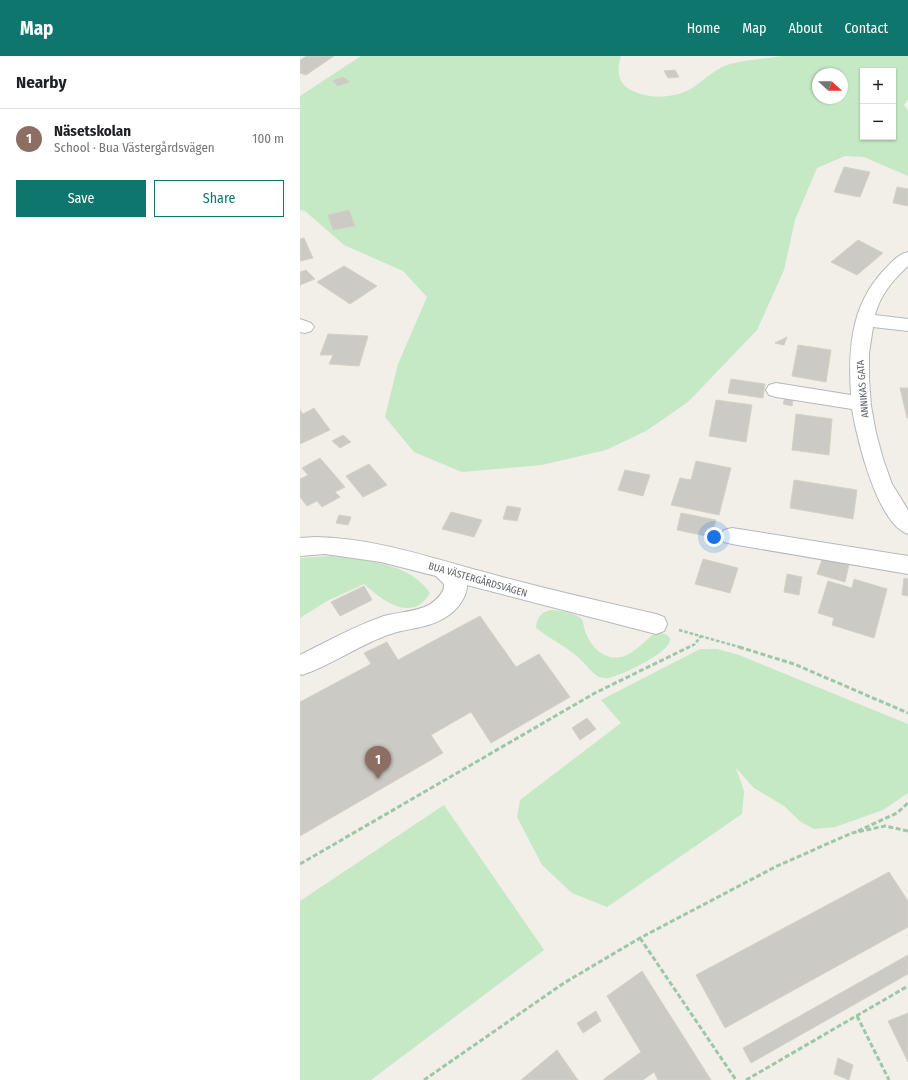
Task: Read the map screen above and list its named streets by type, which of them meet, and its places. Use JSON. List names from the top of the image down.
{
  "streets": {
    "street": ["ANNIKAS GATA", "BUA VÄSTERGÅRDSVÄGEN"]
  },
  "north": "right",
  "page": {
    "header": "Map",
    "nav": [
      "Home",
      "Map",
      "About",
      "Contact"
    ],
    "heading": "Nearby",
    "map_buttons": ["+", "−"],
    "list": [
      {
        "mark": "1",
        "name": "Näsetskolan",
        "note": "School · Bua Västergårdsvägen",
        "value": "100 m"
      }
    ],
    "buttons": ["Save", "Share"],
    "pins": "1"
  }
}
